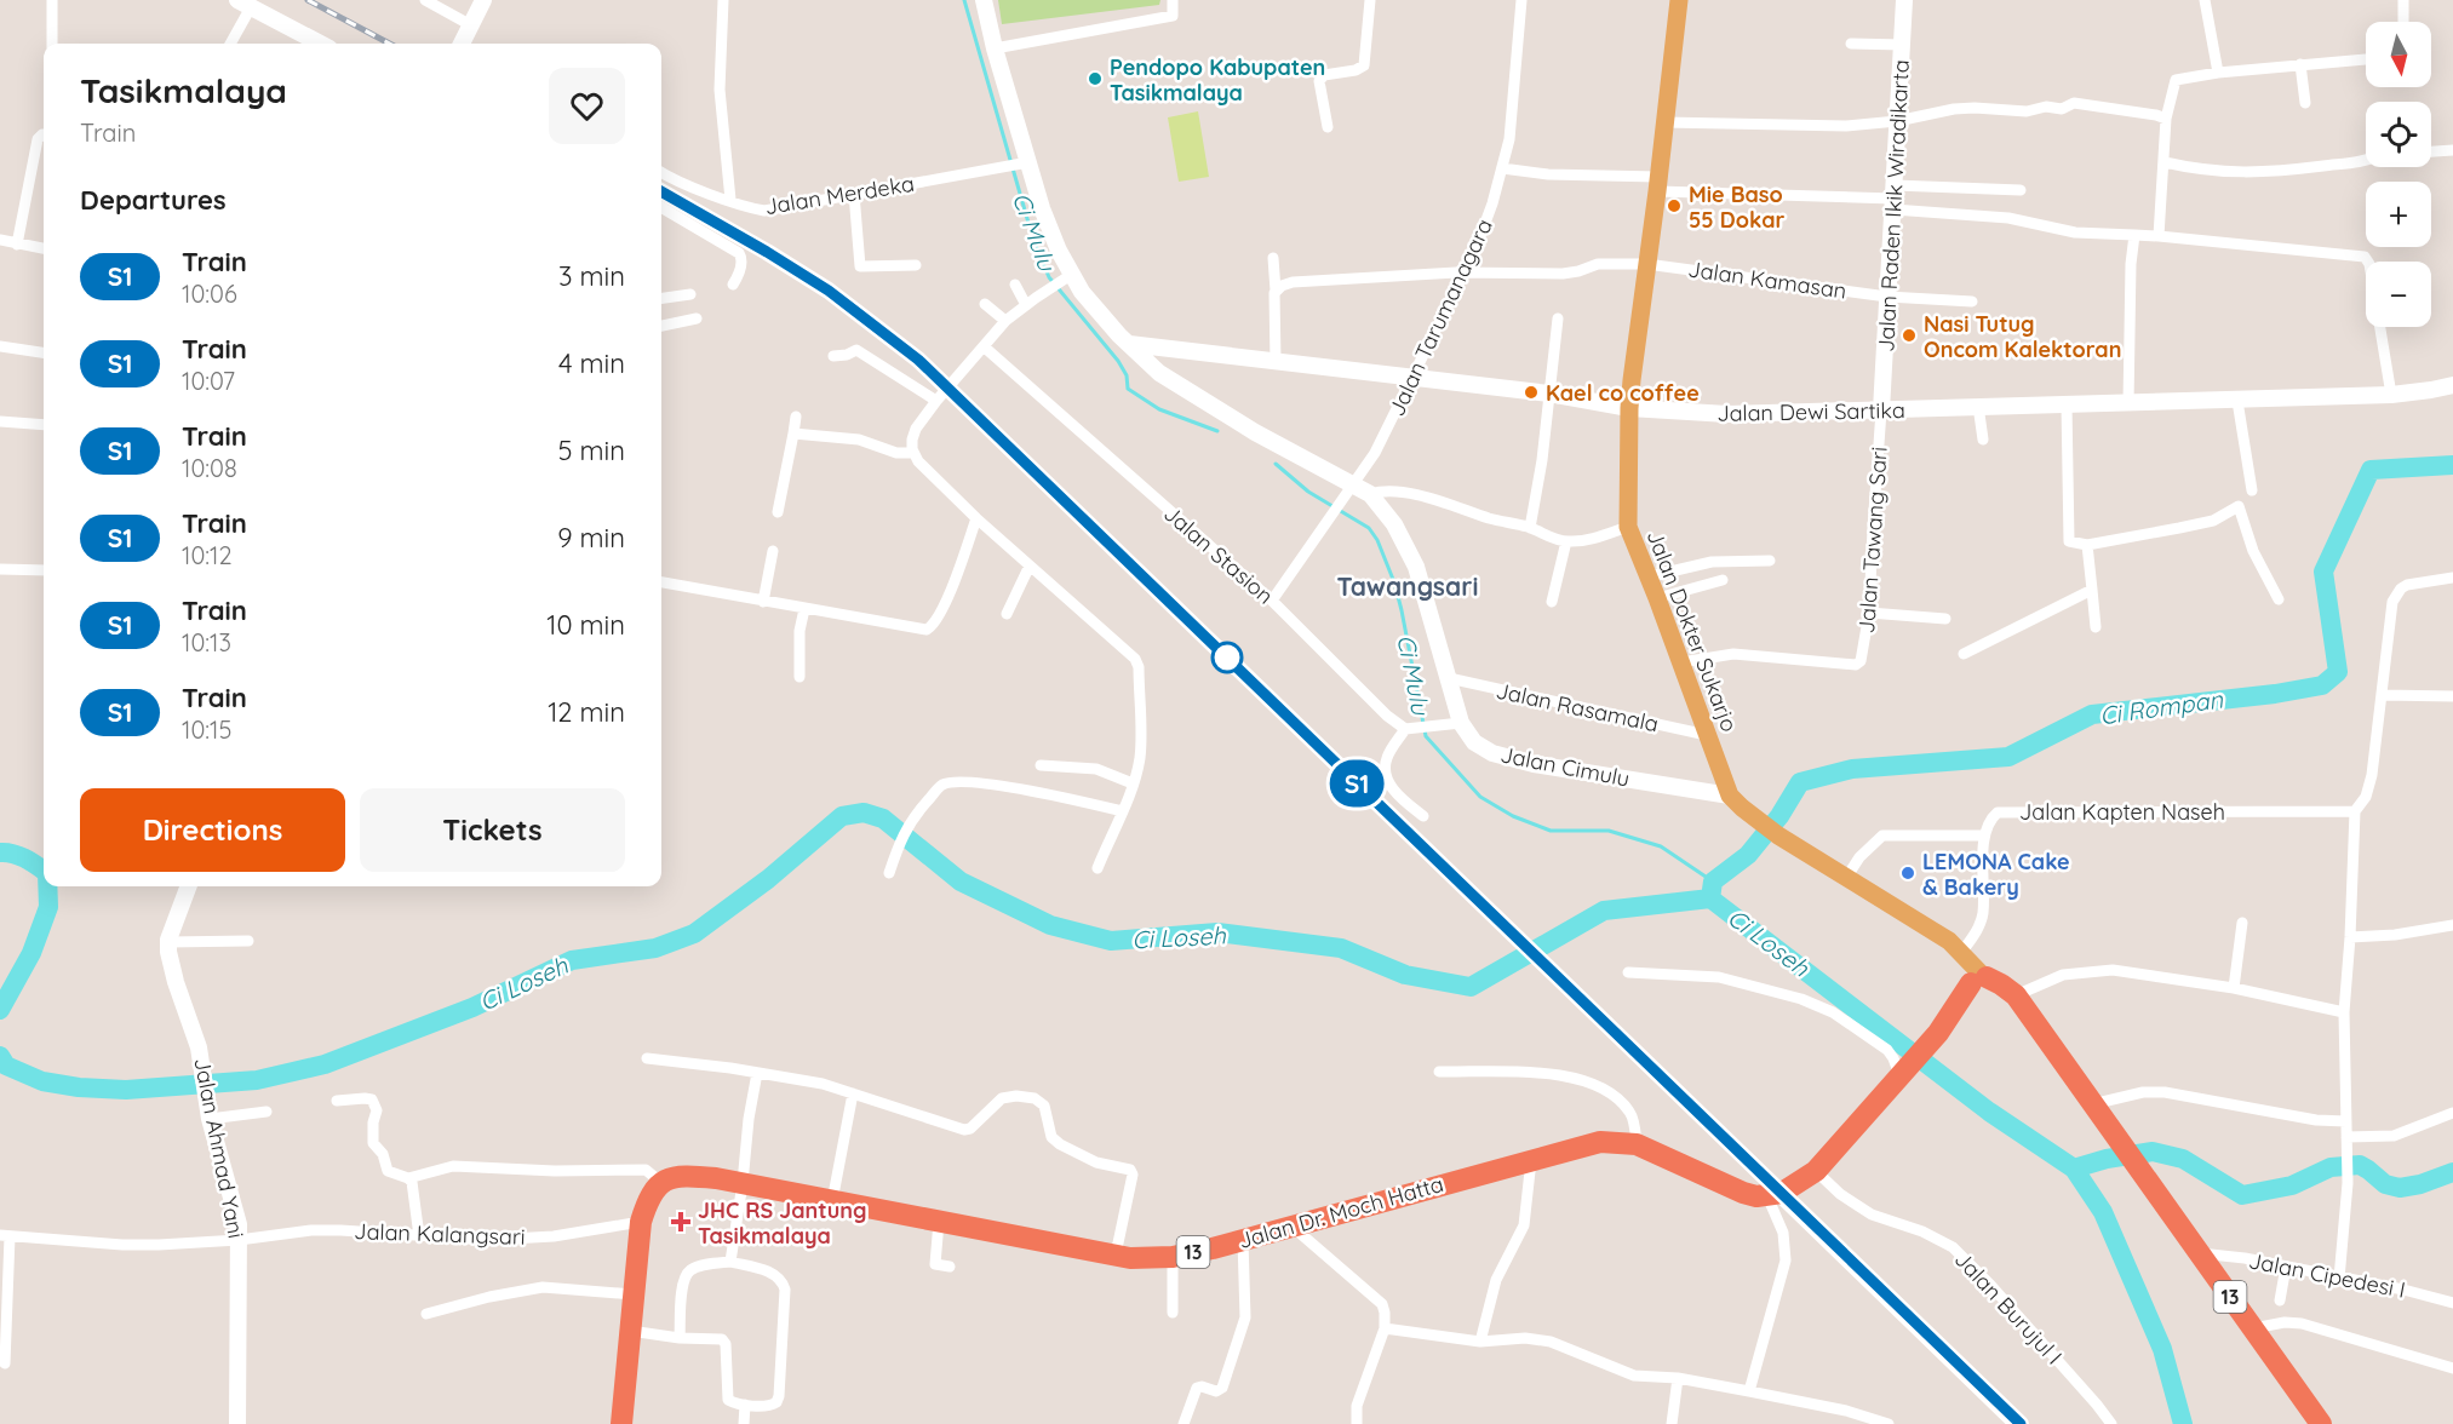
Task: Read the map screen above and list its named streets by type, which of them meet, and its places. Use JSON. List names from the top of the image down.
{
  "streets": {
    "highway": ["Jalan Dr. Moch Hatta", "13"],
    "main road": ["Jalan Dokter Sukarjo"],
    "street": [
      "Jalan Merdeka",
      "Jalan Raden Ikik Wiradikarta",
      "Jalan Kamasan",
      "Jalan Tarumanagara",
      "Jalan Dewi Sartika",
      "Jalan Tawang Sari",
      "Jalan Stasion",
      "Jalan Rasamala",
      "Jalan Cimulu",
      "Jalan Kapten Naseh",
      "Jalan Ahmad Yani",
      "Jalan Kalangsari",
      "Jalan Cipedesi I",
      "Jalan Burujul I"
    ]
  },
  "crossings": [
    ["Jalan Merdeka", "Jalan Cimulu"],
    ["Jalan Raden Ikik Wiradikarta", "Jalan Kamasan"],
    ["Jalan Raden Ikik Wiradikarta", "Jalan Dewi Sartika"],
    ["Jalan Raden Ikik Wiradikarta", "Jalan Tawang Sari"],
    ["Jalan Kamasan", "Jalan Tarumanagara"],
    ["Jalan Kamasan", "Jalan Dokter Sukarjo"],
    ["Jalan Tarumanagara", "Jalan Dewi Sartika"],
    ["Jalan Tarumanagara", "Jalan Stasion"],
    ["Jalan Tarumanagara", "Jalan Cimulu"],
    ["Jalan Dewi Sartika", "Jalan Tawang Sari"],
    ["Jalan Dewi Sartika", "Jalan Dokter Sukarjo"],
    ["Jalan Dewi Sartika", "Jalan Cimulu"],
    ["Jalan Tawang Sari", "Jalan Dokter Sukarjo"],
    ["Jalan Dokter Sukarjo", "Jalan Rasamala"],
    ["Jalan Dokter Sukarjo", "Jalan Cimulu"],
    ["Jalan Rasamala", "Jalan Cimulu"],
    ["Jalan Ahmad Yani", "Jalan Kalangsari"],
    ["13", "Jalan Cipedesi I"]
  ],
  "districts": ["Tawangsari"],
  "water": ["Ci Mulu", "Ci Rompan", "Ci Loseh"],
  "places": {
    "other": [
      "Pendopo Kabupaten Tasikmalaya",
      "Mie Baso 55 Dokar",
      "Nasi Tutug Oncom Kalektoran",
      "Kael co coffee",
      "LEMONA Cake & Bakery"
    ],
    "health": ["JHC RS Jantung Tasikmalaya"]
  },
  "north": "bottom",
  "page": {
    "on_map": "S1",
    "map_buttons": ["+", "−"],
    "heading": [
      ["Tasikmalaya", "Train"],
      "Departures"
    ],
    "list": [
      {
        "mark": "S1",
        "name": "Train",
        "note": "10:06",
        "value": "3 min"
      },
      {
        "mark": "S1",
        "name": "Train",
        "note": "10:07",
        "value": "4 min"
      },
      {
        "mark": "S1",
        "name": "Train",
        "note": "10:08",
        "value": "5 min"
      },
      {
        "mark": "S1",
        "name": "Train",
        "note": "10:12",
        "value": "9 min"
      },
      {
        "mark": "S1",
        "name": "Train",
        "note": "10:13",
        "value": "10 min"
      },
      {
        "mark": "S1",
        "name": "Train",
        "note": "10:15",
        "value": "12 min"
      }
    ],
    "buttons": ["Directions", "Tickets"]
  }
}
